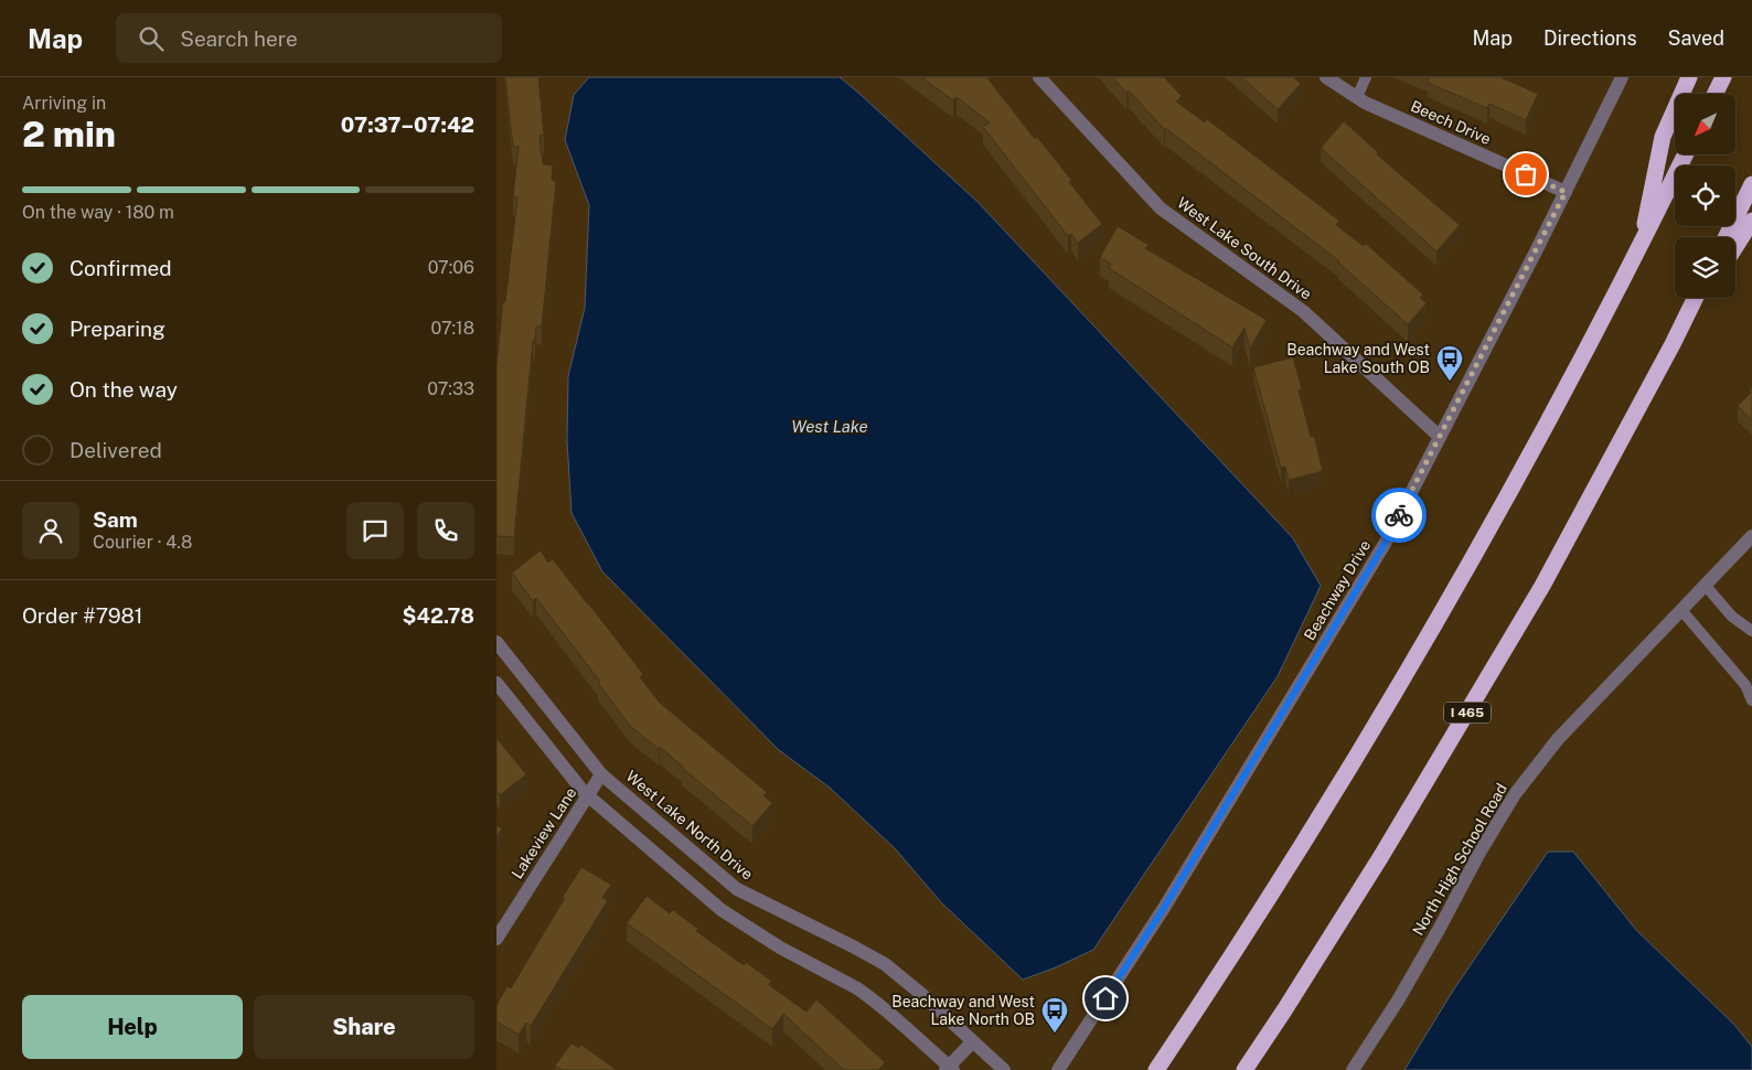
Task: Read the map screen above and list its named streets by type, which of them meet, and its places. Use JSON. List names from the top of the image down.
{
  "streets": {
    "highway": ["I 465"],
    "street": [
      "Beech Drive",
      "West Lake South Drive",
      "Beachway Drive",
      "West Lake North Drive",
      "Lakeview Lane",
      "North High School Road"
    ]
  },
  "crossings": [
    ["Beech Drive", "Beachway Drive"],
    ["West Lake South Drive", "Beachway Drive"],
    ["West Lake North Drive", "Lakeview Lane"]
  ],
  "water": ["West Lake"],
  "places": {
    "bus stop": ["Beachway and West Lake South OB", "Beachway and West Lake North OB"]
  },
  "north": "bottom left",
  "page": {
    "header": "Map",
    "search": "Search here",
    "nav": ["Map", "Directions", "Saved"],
    "heading": ["2 min", "Arriving in", "07:37–07:42"],
    "panel": [
      "Sam",
      "Courier · 4.8",
      "Order #7981",
      "$42.78"
    ],
    "bar": "On the way · 180 m",
    "list": [
      ["Confirmed", "07:06"],
      ["Preparing", "07:18"],
      ["On the way", "07:33"],
      "Delivered"
    ],
    "buttons": ["Help", "Share"]
  }
}
